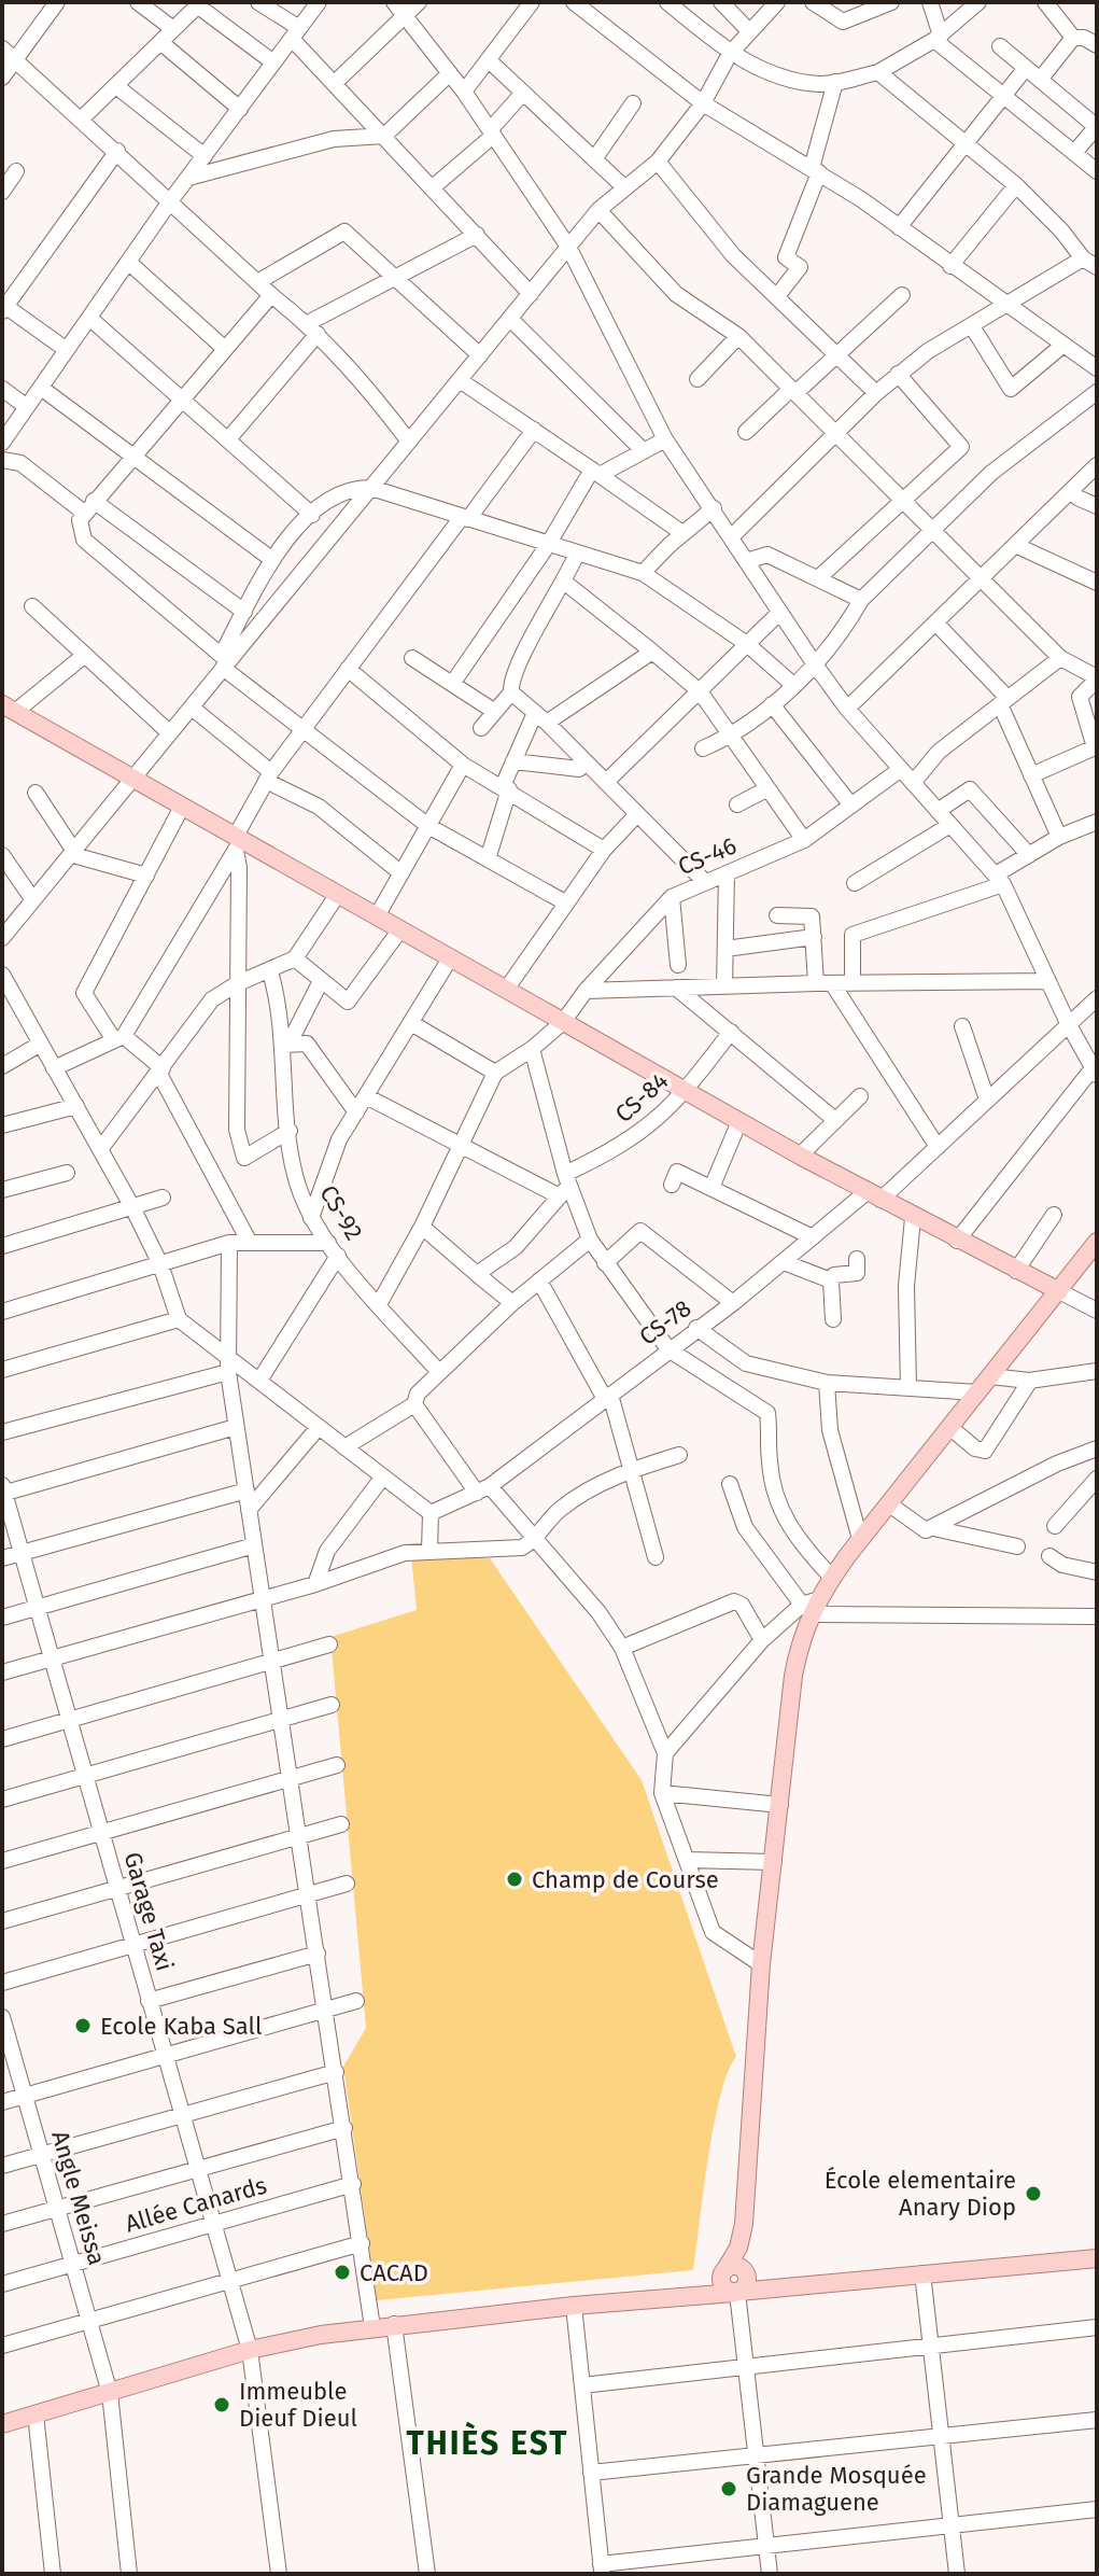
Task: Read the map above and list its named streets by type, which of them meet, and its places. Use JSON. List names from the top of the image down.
{
  "streets": {
    "street": [
      "CS-46",
      "CS-84",
      "CS-92",
      "CS-78",
      "Garage Taxi",
      "Angle Meissa",
      "Allée Canards"
    ]
  },
  "crossings": [
    ["Garage Taxi", "Allée Canards"],
    ["Angle Meissa", "Allée Canards"]
  ],
  "districts": ["THIÈS EST"],
  "places": [
    "Champ de Course",
    "Ecole Kaba Sall",
    "École elementaire Anary Diop",
    "CACAD",
    "Immeuble Dieuf Dieul",
    "Grande Mosquée Diamaguene"
  ]
}
